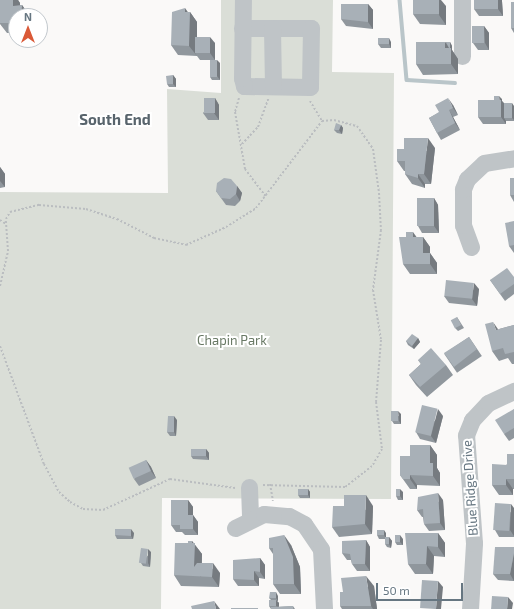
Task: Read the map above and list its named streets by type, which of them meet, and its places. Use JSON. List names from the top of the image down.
{
  "streets": {
    "street": ["Blue Ridge Drive"]
  },
  "districts": ["South End"],
  "parks": ["Chapin Park"],
  "scale_bar": "50 m",
  "north": "top"
}
